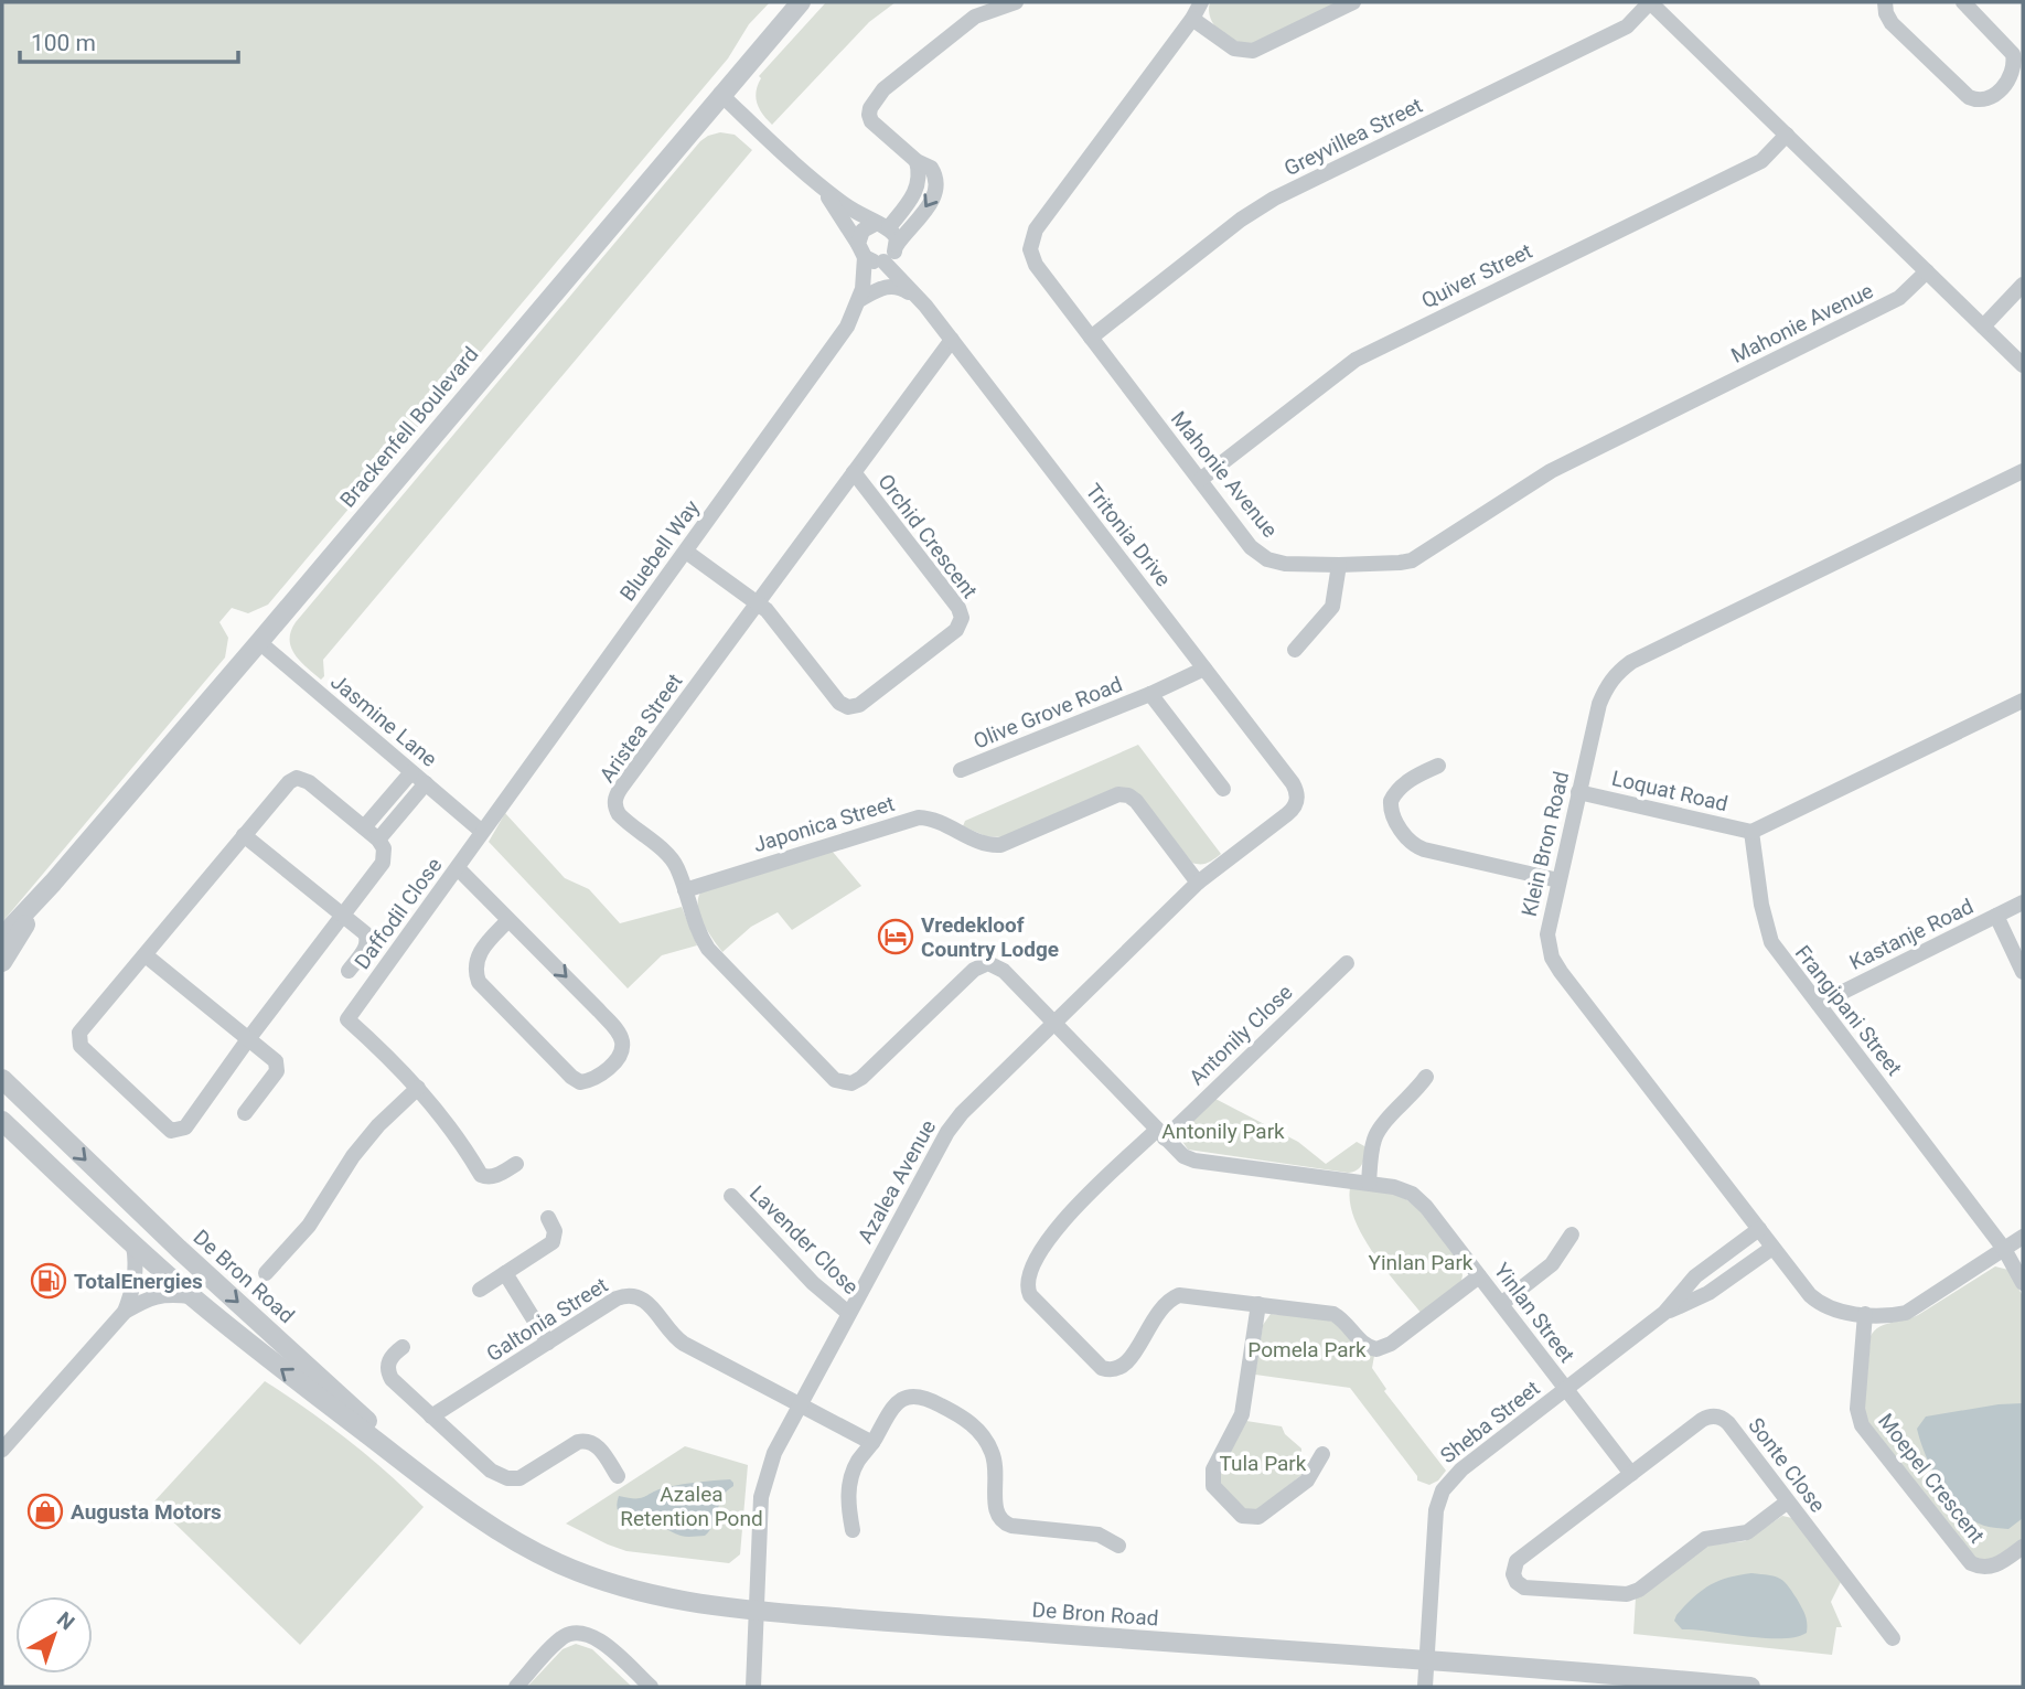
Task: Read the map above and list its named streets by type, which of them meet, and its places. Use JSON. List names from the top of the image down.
{
  "streets": {
    "street": [
      "Greyvillea Street",
      "Quiver Street",
      "Mahonie Avenue",
      "Brackenfell Boulevard",
      "Tritonia Drive",
      "Orchid Crescent",
      "Bluebell Way",
      "Olive Grove Road",
      "Jasmine Lane",
      "Aristea Street",
      "Loquat Road",
      "Japonica Street",
      "Klein Bron Road",
      "Daffodil Close",
      "Kastanje Road",
      "Frangipani Street",
      "Antonily Close",
      "Azalea Avenue",
      "Lavender Close",
      "De Bron Road",
      "Yinlan Street",
      "Galtonia Street",
      "Sheba Street",
      "Sonte Close",
      "Moepel Crescent"
    ]
  },
  "crossings": [
    ["Greyvillea Street", "Mahonie Avenue"],
    ["Quiver Street", "Mahonie Avenue"],
    ["Brackenfell Boulevard", "Jasmine Lane"],
    ["Tritonia Drive", "Olive Grove Road"],
    ["Tritonia Drive", "Aristea Street"],
    ["Tritonia Drive", "Azalea Avenue"],
    ["Orchid Crescent", "Aristea Street"],
    ["Bluebell Way", "Jasmine Lane"],
    ["Bluebell Way", "Daffodil Close"],
    ["Jasmine Lane", "Daffodil Close"],
    ["Aristea Street", "Japonica Street"],
    ["Aristea Street", "Azalea Avenue"],
    ["Aristea Street", "Yinlan Street"],
    ["Loquat Road", "Klein Bron Road"],
    ["Loquat Road", "Frangipani Street"],
    ["Japonica Street", "Azalea Avenue"],
    ["Klein Bron Road", "Frangipani Street"],
    ["Klein Bron Road", "Sheba Street"],
    ["Klein Bron Road", "Moepel Crescent"],
    ["Kastanje Road", "Frangipani Street"],
    ["Antonily Close", "Yinlan Street"],
    ["Azalea Avenue", "Lavender Close"],
    ["Azalea Avenue", "De Bron Road"],
    ["Azalea Avenue", "Yinlan Street"],
    ["Azalea Avenue", "Galtonia Street"],
    ["De Bron Road", "Sheba Street"],
    ["Yinlan Street", "Sheba Street"]
  ],
  "parks": [
    "Antonily Park",
    "Yinlan Park",
    "Pomela Park",
    "Tula Park",
    "Azalea Retention Pond"
  ],
  "places": {
    "hotel": ["Vredekloof Country Lodge"],
    "fuel station": ["TotalEnergies"],
    "shop": ["Augusta Motors"]
  },
  "scale_bar": "100 m",
  "north": "top right"
}
